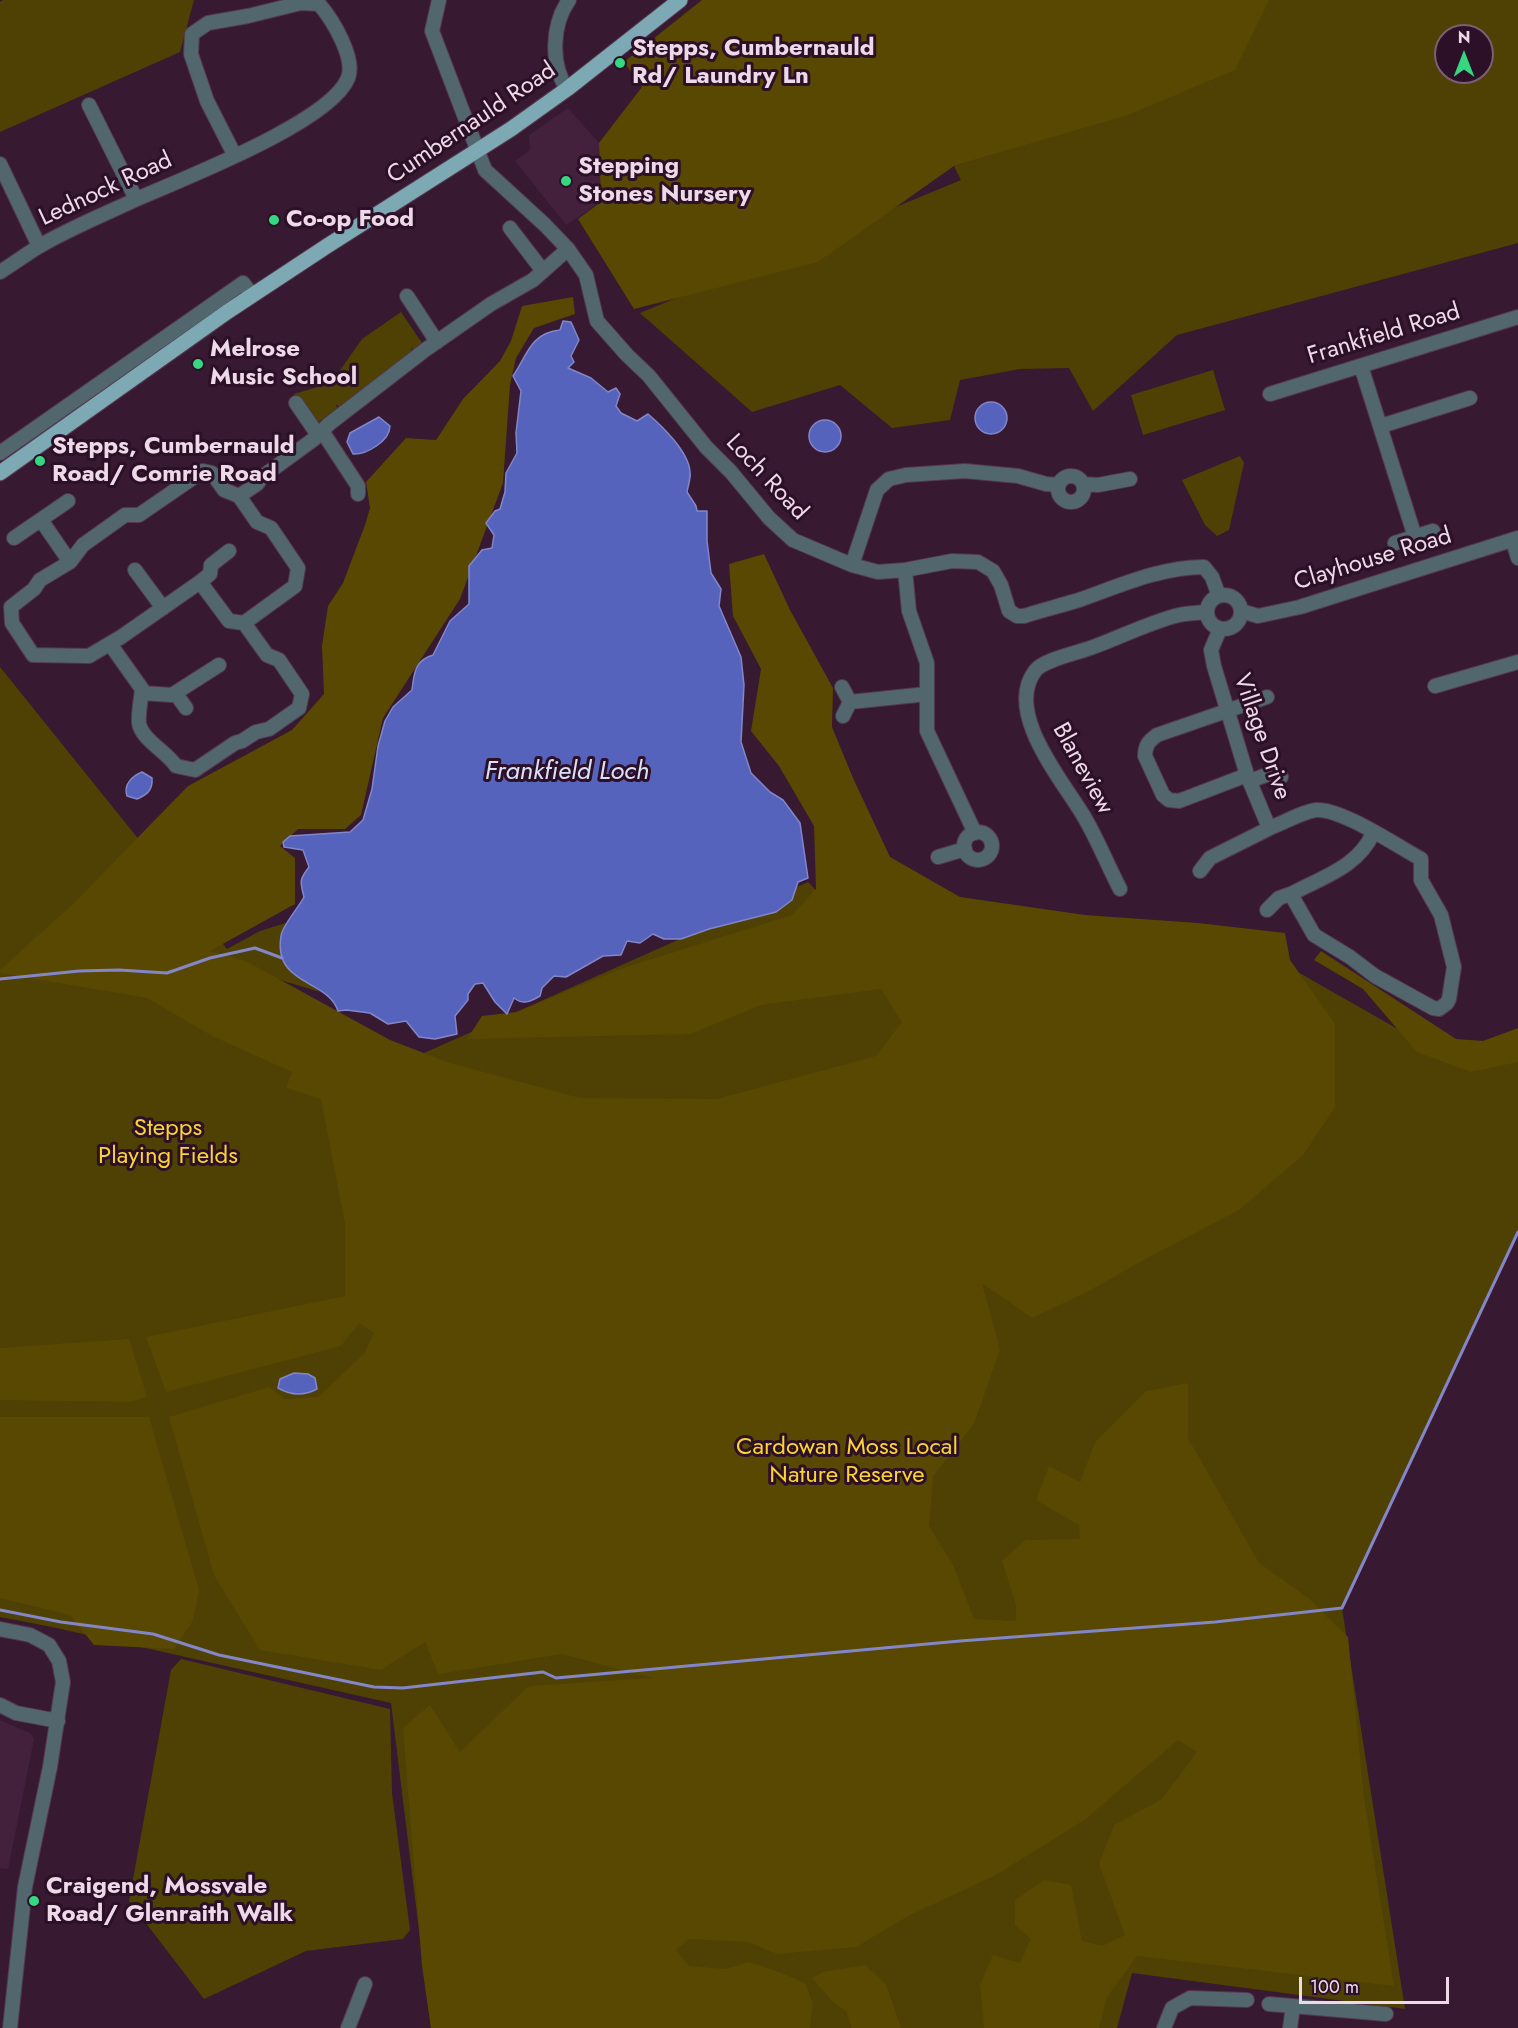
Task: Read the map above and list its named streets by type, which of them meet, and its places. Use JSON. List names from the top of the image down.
{
  "streets": {
    "main road": ["Cumbernauld Road"],
    "street": [
      "Lednock Road",
      "Frankfield Road",
      "Loch Road",
      "Clayhouse Road",
      "Village Drive",
      "Blaneview"
    ]
  },
  "crossings": [
    ["Cumbernauld Road", "Loch Road"],
    ["Loch Road", "Clayhouse Road"],
    ["Loch Road", "Village Drive"],
    ["Loch Road", "Blaneview"],
    ["Clayhouse Road", "Village Drive"],
    ["Clayhouse Road", "Blaneview"],
    ["Village Drive", "Blaneview"]
  ],
  "water": ["Frankfield Loch"],
  "parks": ["Stepps Playing Fields", "Cardowan Moss Local Nature Reserve"],
  "places": [
    "Stepps, Cumbernauld Rd/ Laundry Ln",
    "Stepping Stones Nursery",
    "Co-op Food",
    "Melrose Music School",
    "Stepps, Cumbernauld Road/ Comrie Road",
    "Craigend, Mossvale Road/ Glenraith Walk"
  ],
  "scale_bar": "100 m",
  "north": "top"
}
